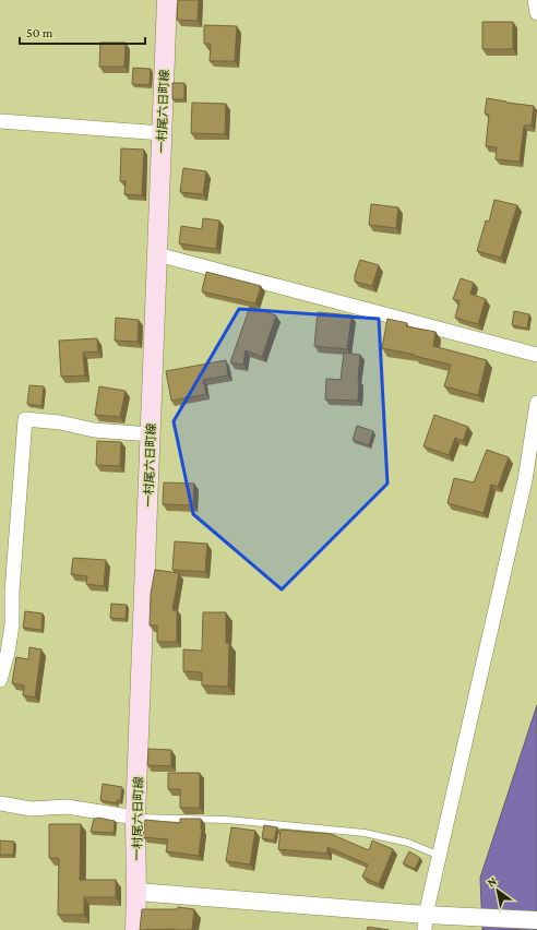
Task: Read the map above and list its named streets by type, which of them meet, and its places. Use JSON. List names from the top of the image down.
{
  "streets": {
    "main road": ["一村尾六日町線"]
  },
  "scale_bar": "50 m",
  "north": "top left"
}
